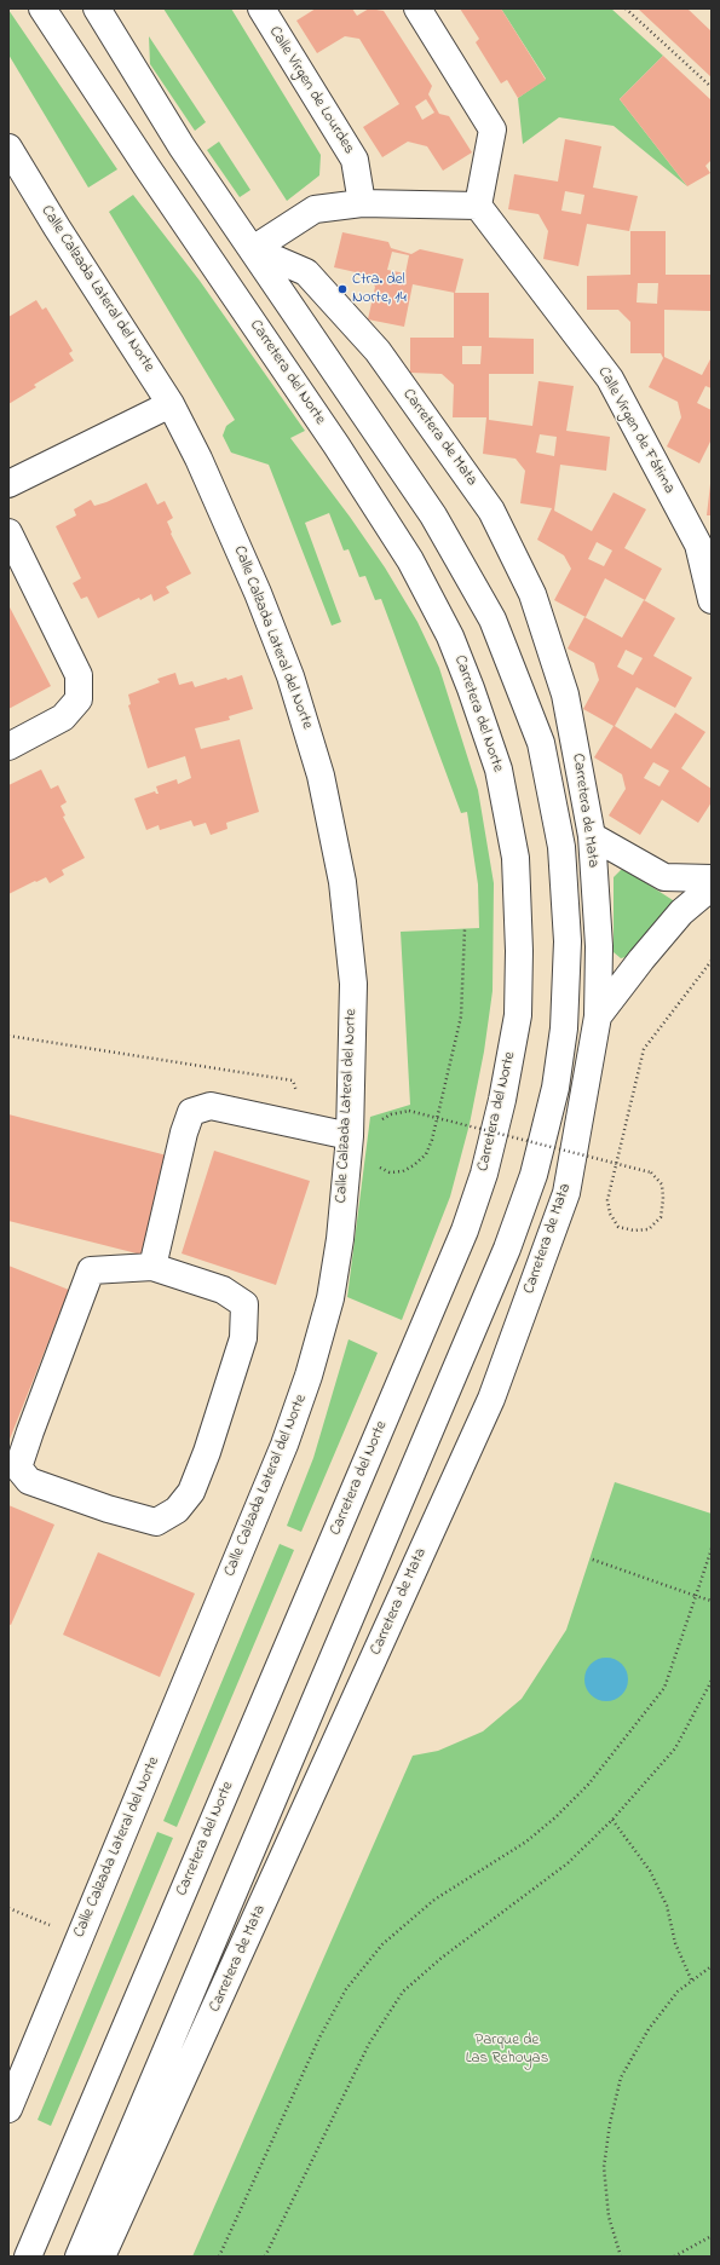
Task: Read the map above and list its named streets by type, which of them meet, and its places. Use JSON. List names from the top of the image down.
{
  "streets": {
    "street": [
      "Calle Virgen de Lourdes",
      "Calle Calzada Lateral del Norte",
      "Carretera del Norte",
      "Calle Virgen de Fátima",
      "Carretera de Mata"
    ]
  },
  "parks": ["Parque de Las Rehoyas"],
  "places": ["Ctra. del Norte, 14"]
}
